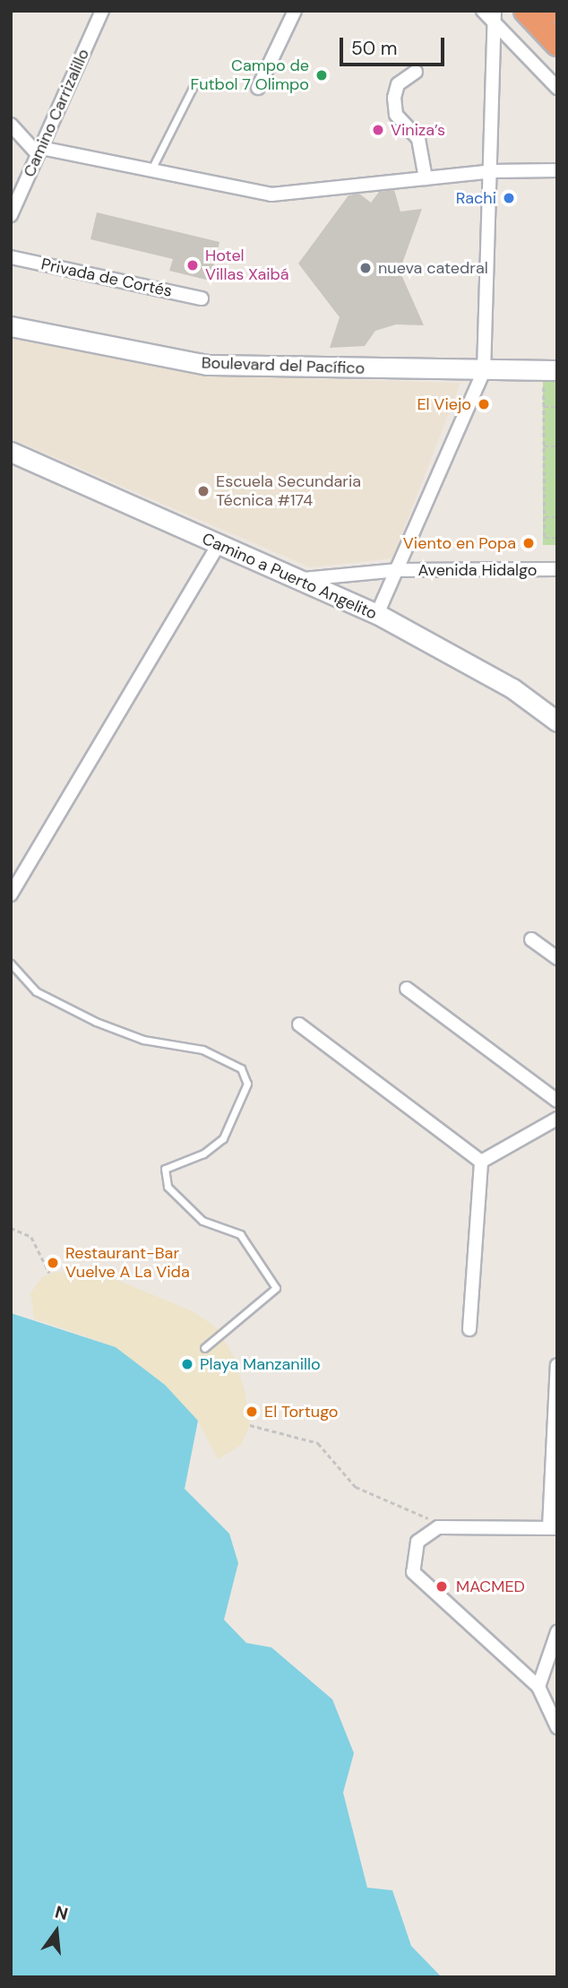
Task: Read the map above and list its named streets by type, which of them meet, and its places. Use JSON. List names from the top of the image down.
{
  "streets": {
    "street": [
      "Camino Carrizalillo",
      "Privada de Cortés",
      "Boulevard del Pacífico",
      "Avenida Hidalgo",
      "Camino a Puerto Angelito"
    ]
  },
  "crossings": [
    ["Avenida Hidalgo", "Camino a Puerto Angelito"]
  ],
  "places": [
    "Campo de Futbol 7 Olimpo",
    "Viniza’s",
    "Rachi",
    "Hotel Villas Xaibá",
    "nueva catedral",
    "El Viejo",
    "Escuela Secundaria Técnica #174",
    "Viento en Popa",
    "Restaurant-Bar Vuelve A La Vida",
    "Playa Manzanillo",
    "El Tortugo",
    "MACMED"
  ],
  "scale_bar": "50 m",
  "north": "top"
}
